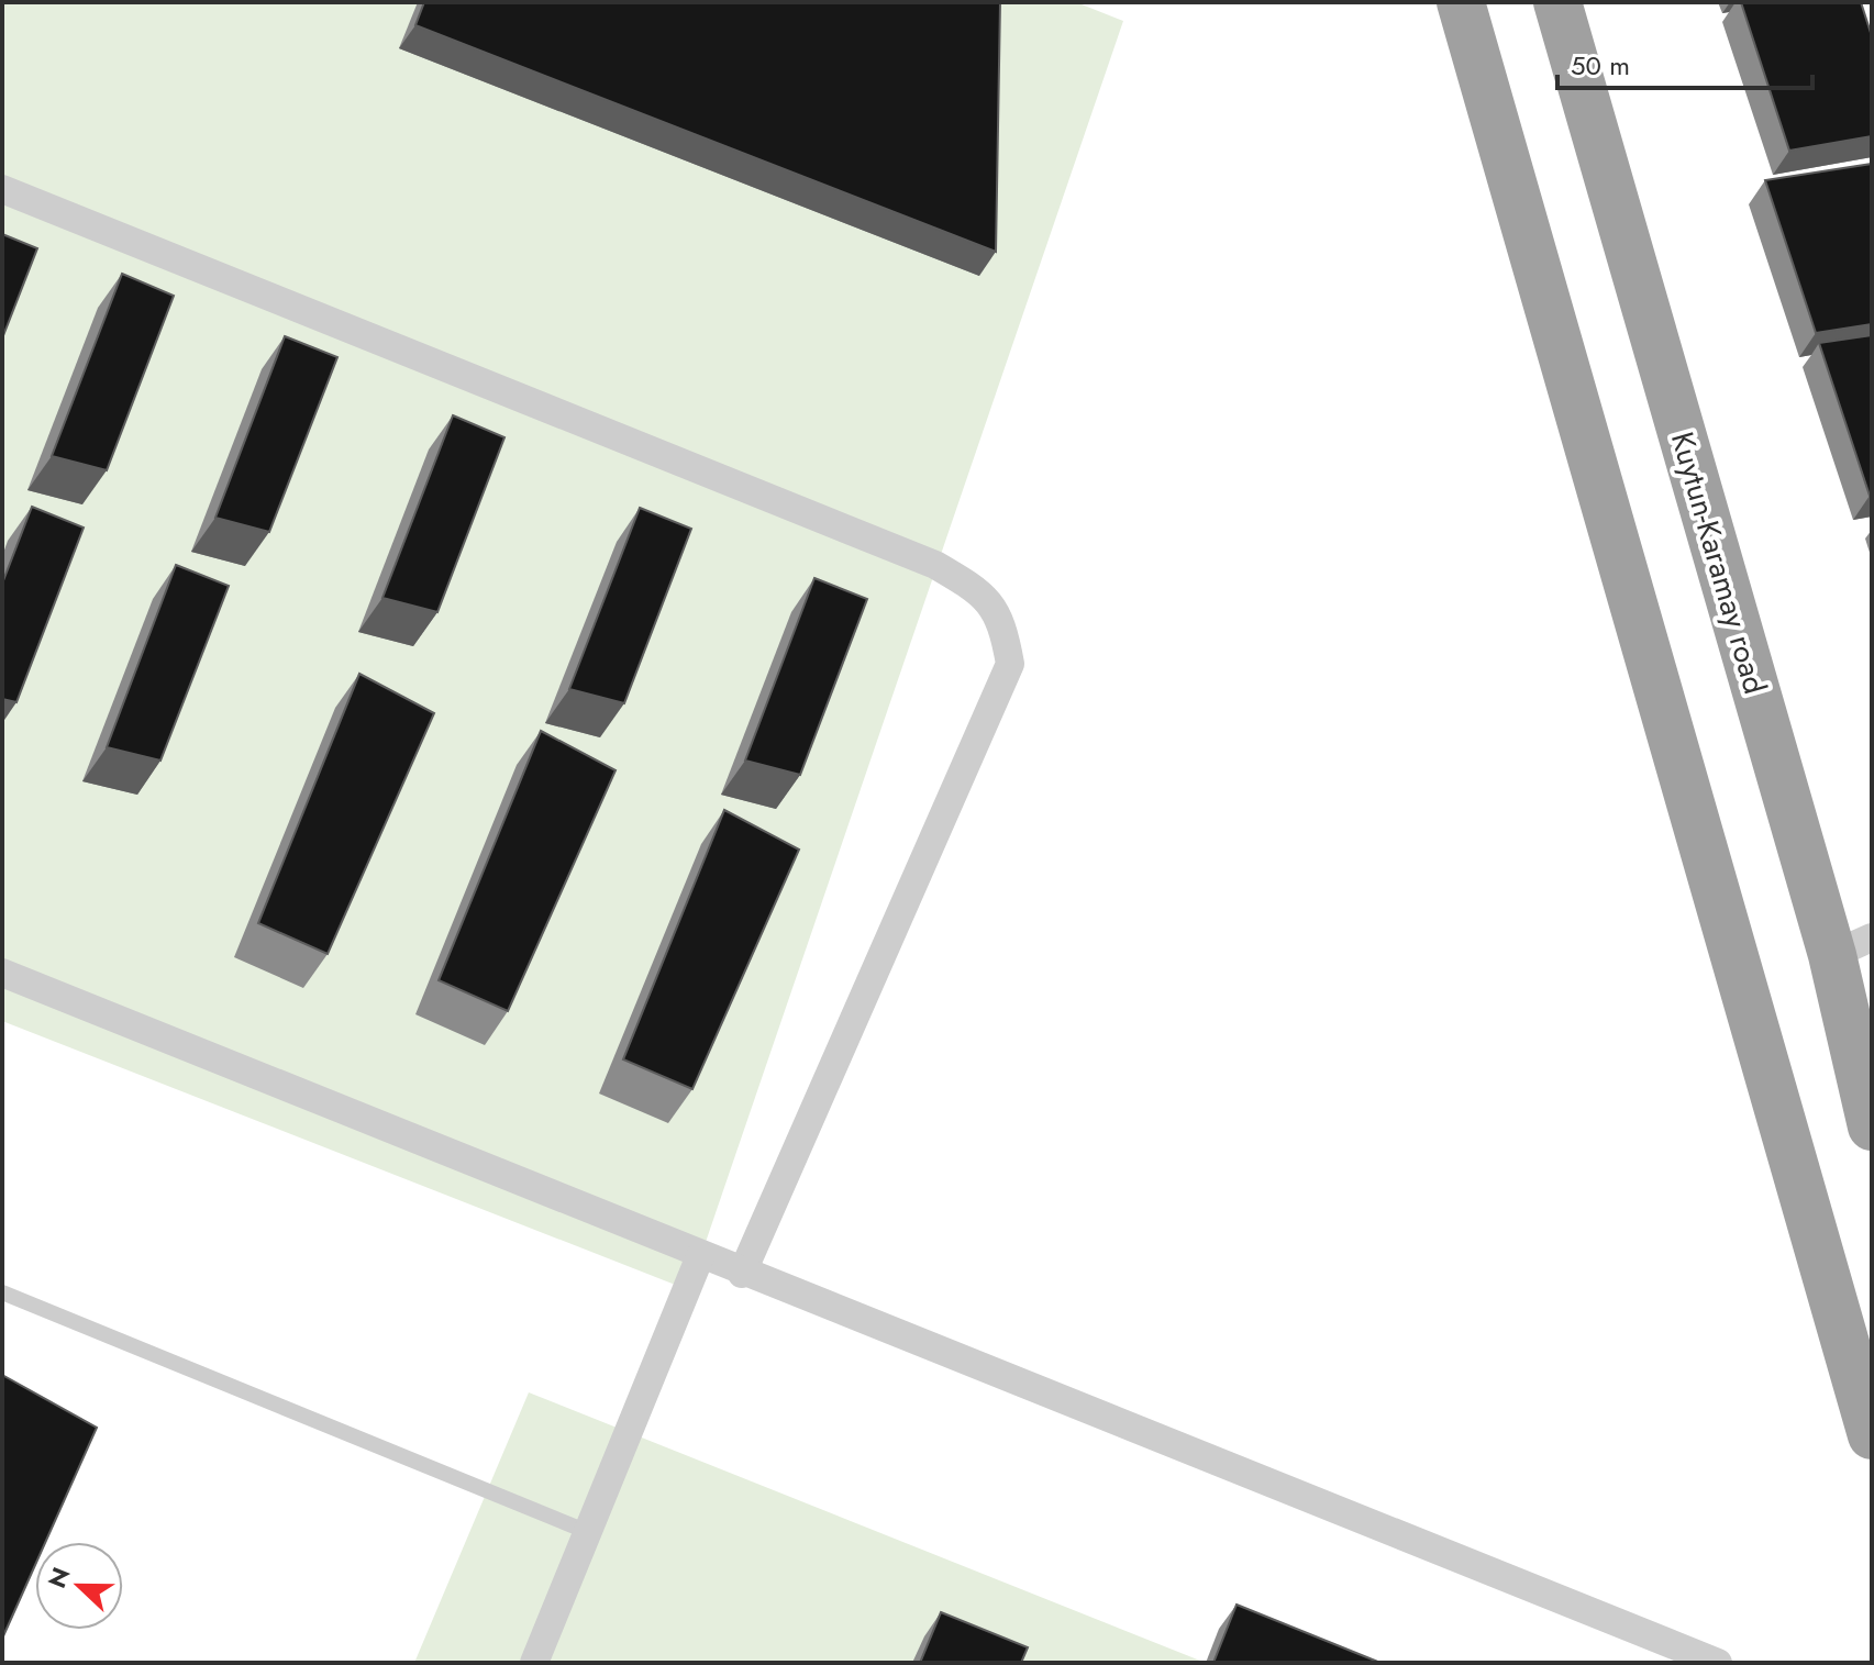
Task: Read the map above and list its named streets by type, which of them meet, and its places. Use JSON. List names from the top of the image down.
{
  "streets": {
    "highway": ["Kuytun-Karamay road"]
  },
  "scale_bar": "50 m",
  "north": "left"
}
